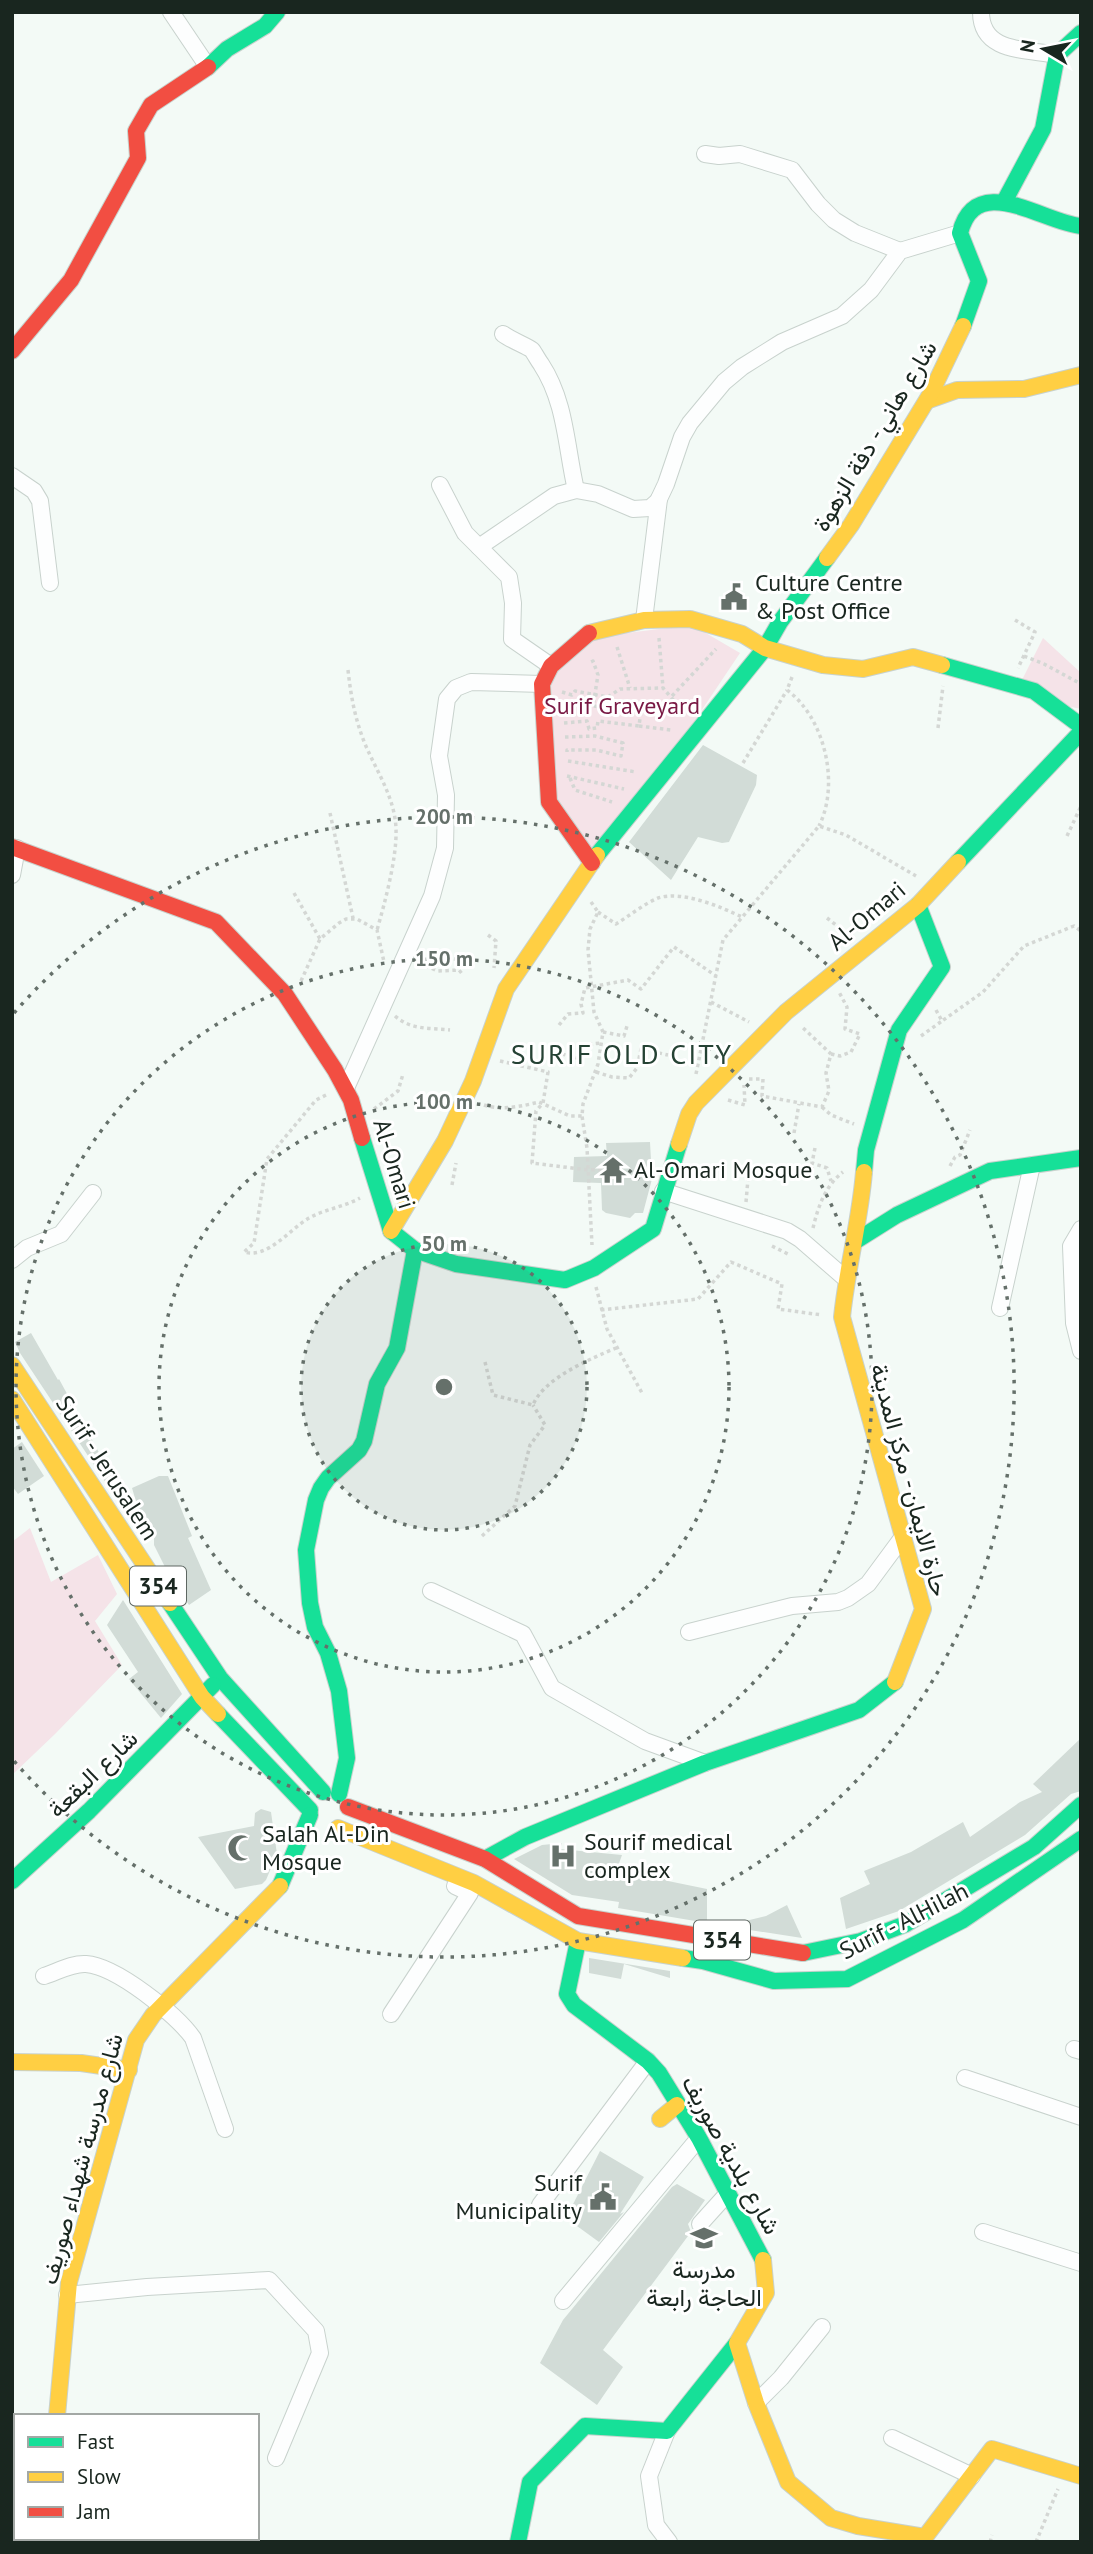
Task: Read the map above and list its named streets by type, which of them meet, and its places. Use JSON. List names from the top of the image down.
{
  "streets": {
    "street": [
      "شارع هاني - دفة الزهوة",
      "Al-Omari",
      "Surif - Jerusalem",
      "حارة الايمان - مركز المدينة",
      "354",
      "شارع البقعة",
      "Surif - AlHilah",
      "شارع بلدية صوريف",
      "شارع مدرسة شهداء صوريف"
    ]
  },
  "crossings": [
    ["شارع هاني - دفة الزهوة", "Al-Omari"],
    ["Al-Omari", "حارة الايمان - مركز المدينة"],
    ["Surif - Jerusalem", "354"],
    ["Surif - Jerusalem", "شارع البقعة"],
    ["Surif - Jerusalem", "Surif - AlHilah"],
    ["Surif - Jerusalem", "شارع مدرسة شهداء صوريف"],
    ["حارة الايمان - مركز المدينة", "Surif - AlHilah"],
    ["354", "Surif - AlHilah"],
    ["354", "شارع مدرسة شهداء صوريف"],
    ["Surif - AlHilah", "شارع بلدية صوريف"],
    ["Surif - AlHilah", "شارع مدرسة شهداء صوريف"]
  ],
  "districts": ["SURIF OLD CITY"],
  "parks": ["Surif Graveyard"],
  "places": {
    "public building": ["Culture Centre & Post Office", "Surif Municipality"],
    "temple": ["Al-Omari Mosque"],
    "mosque": ["Salah Al-Din Mosque"],
    "hospital": ["Sourif medical complex"],
    "school or university": ["مدرسة الحاجة رابعة"]
  },
  "legend": ["Fast", "Slow", "Jam"],
  "north": "left",
  "rings": [
    "200 m",
    "150 m",
    "100 m",
    "50 m"
  ]
}
